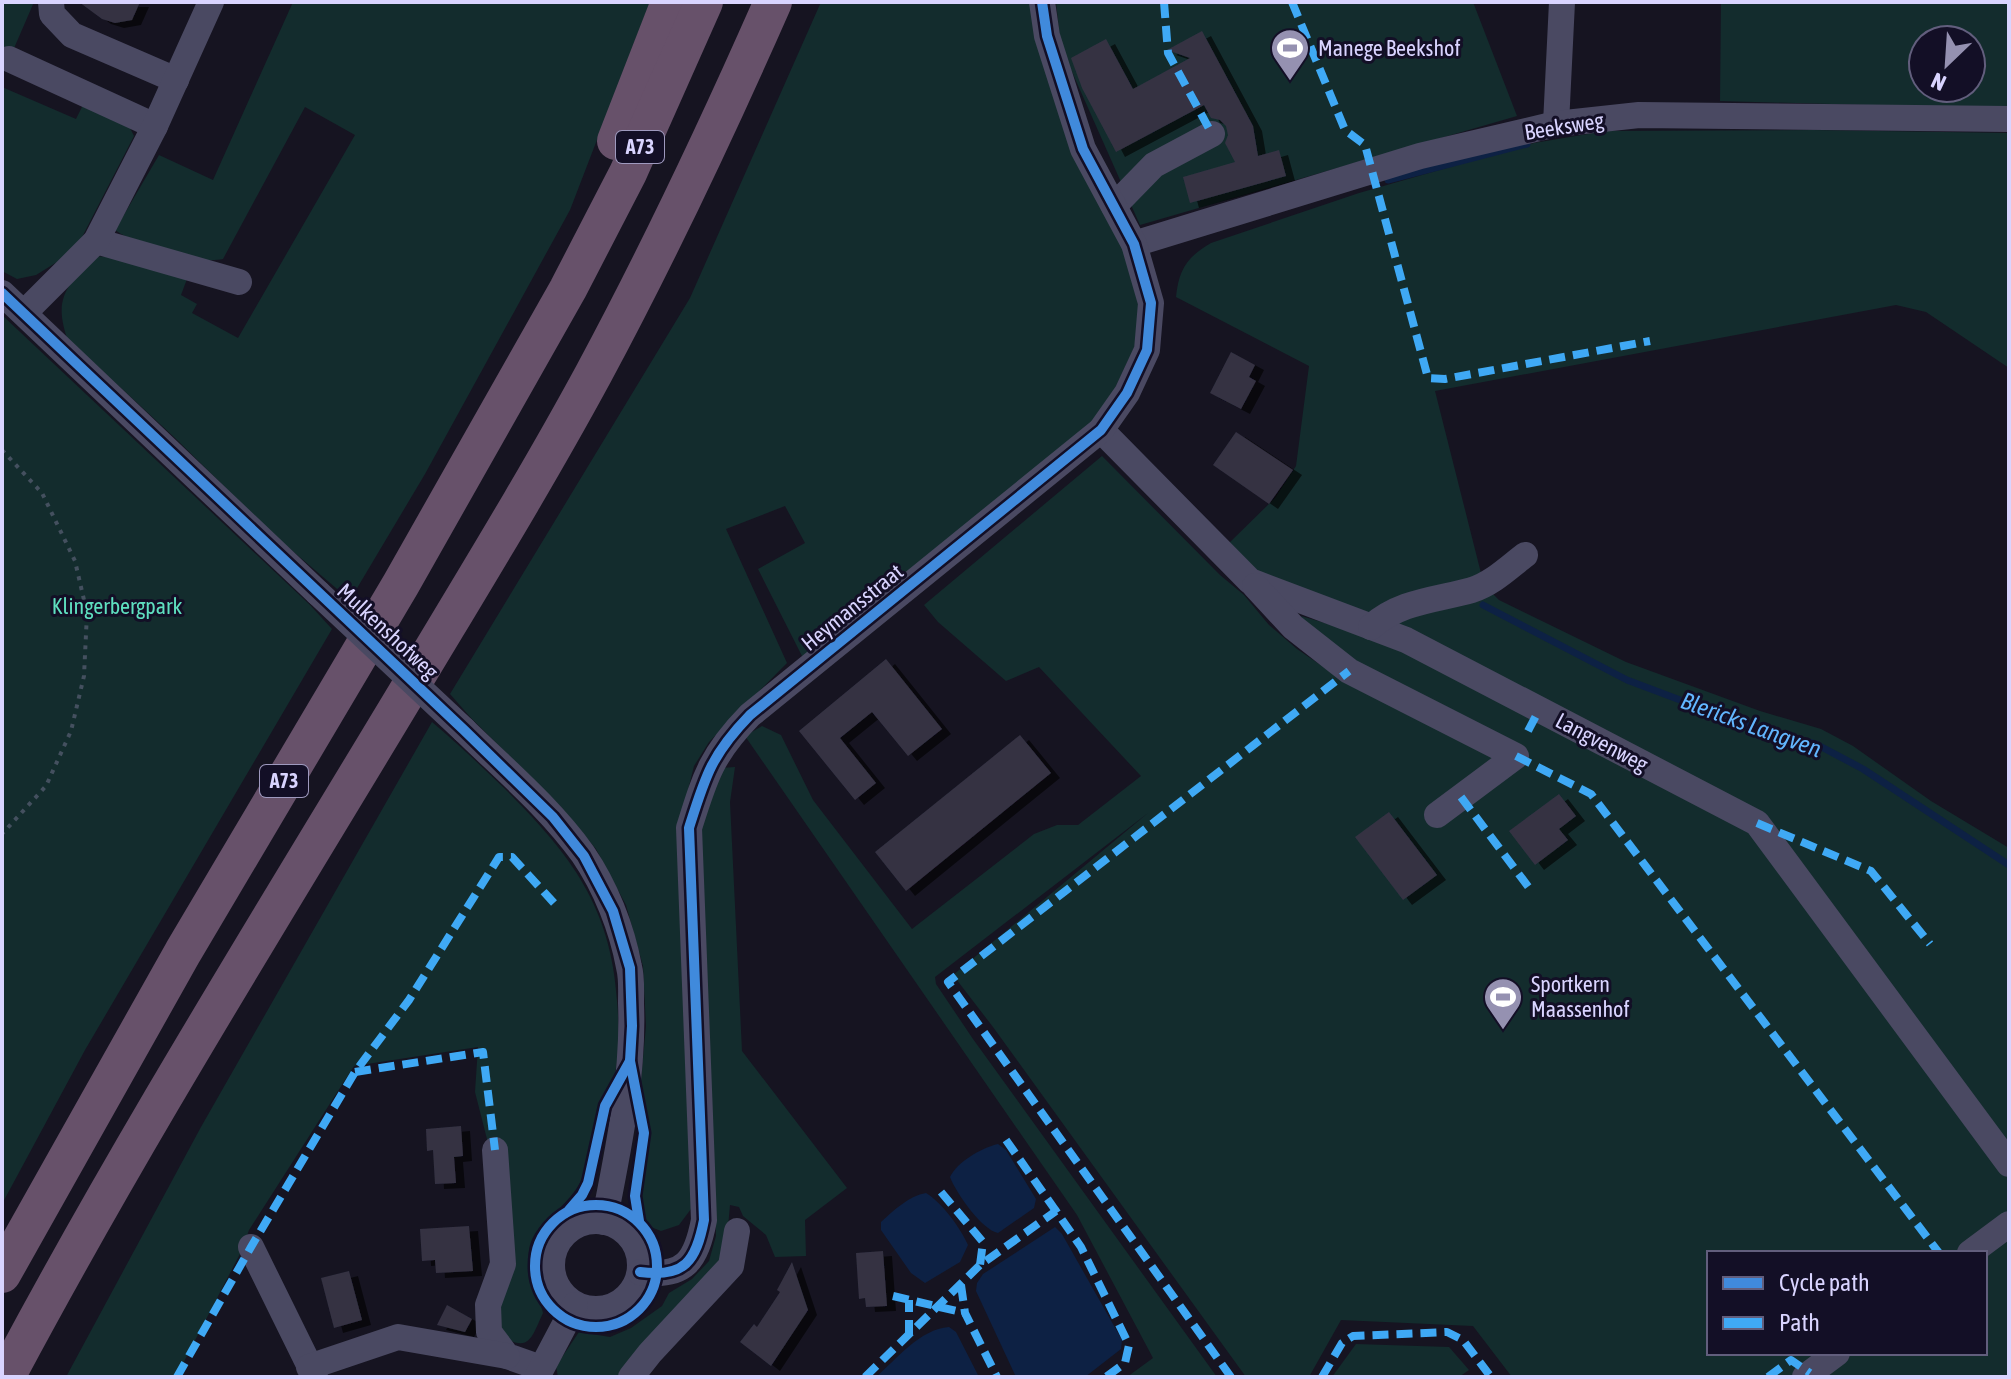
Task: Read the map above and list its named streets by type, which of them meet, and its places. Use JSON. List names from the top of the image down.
{
  "streets": {
    "highway": ["A73"],
    "street": [
      "Beeksweg",
      "Heymansstraat",
      "Mulkenshofweg",
      "Langvenweg"
    ]
  },
  "crossings": [
    ["Beeksweg", "Heymansstraat"],
    ["Heymansstraat", "Mulkenshofweg"],
    ["Heymansstraat", "Langvenweg"]
  ],
  "water": ["Blericks Langven"],
  "parks": ["Klingerbergpark"],
  "places": {
    "sports": ["Manege Beekshof", "Sportkern Maassenhof"]
  },
  "legend": ["Cycle path", "Path"],
  "north": "bottom left"
}
